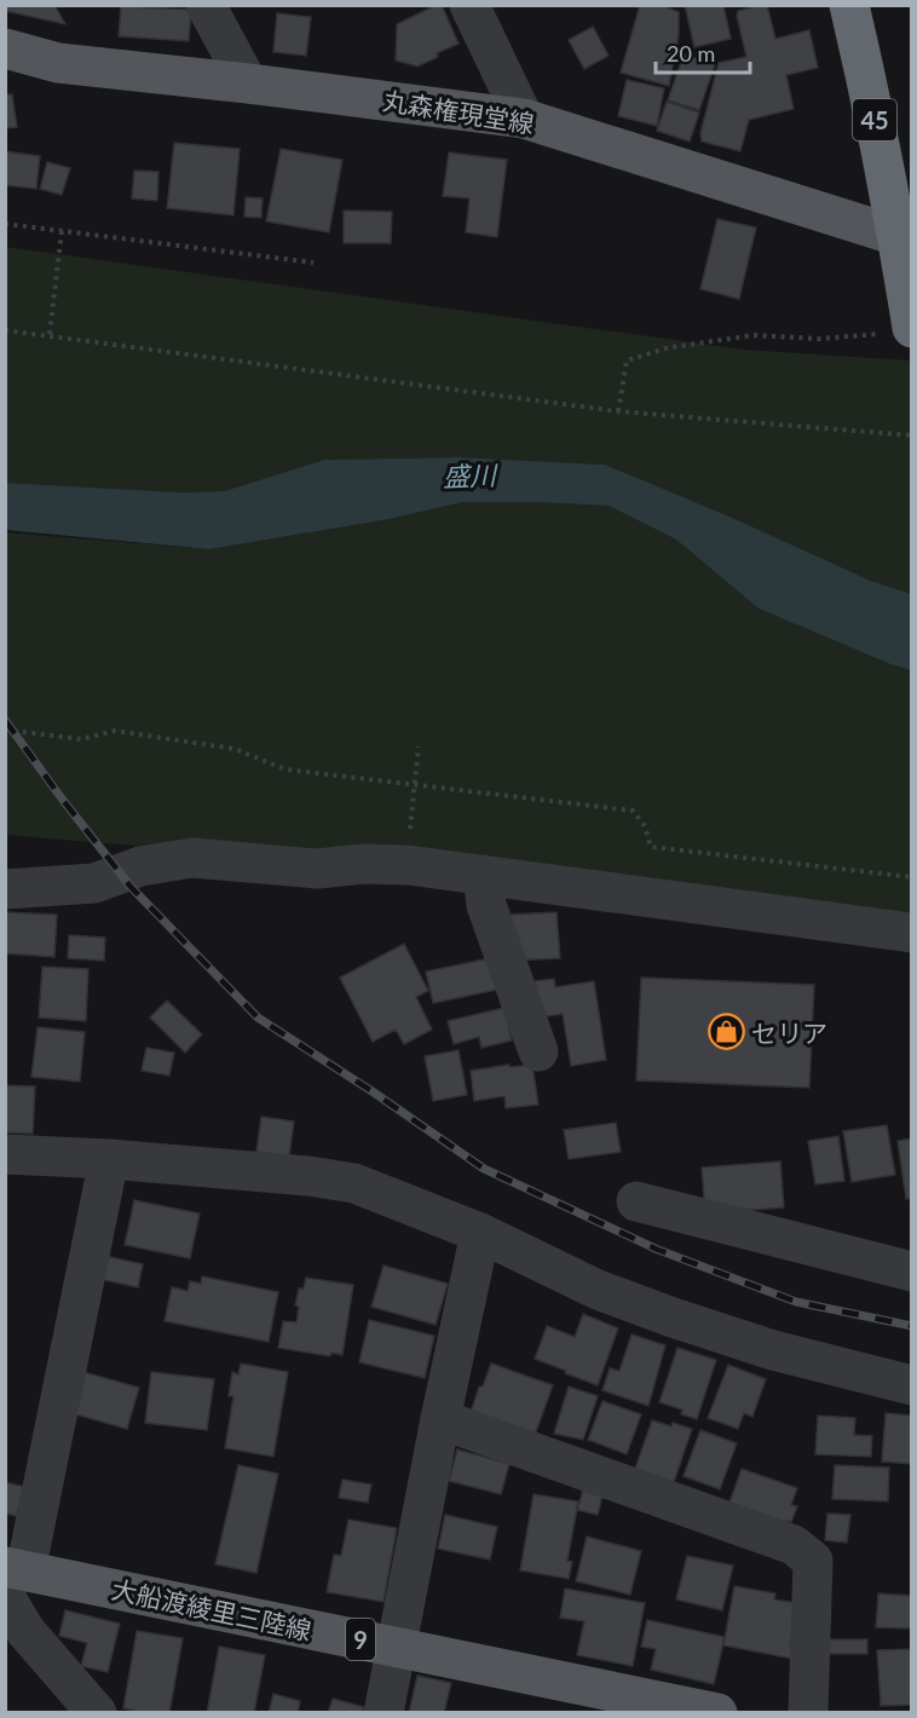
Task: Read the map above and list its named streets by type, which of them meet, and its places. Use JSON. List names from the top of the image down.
{
  "streets": {
    "highway": ["45"],
    "main road": ["丸森権現堂線", "大船渡綾里三陸線", "9"]
  },
  "crossings": [
    ["丸森権現堂線", "45"]
  ],
  "water": ["盛川"],
  "places": {
    "shop": ["セリア"]
  },
  "scale_bar": "20 m"
}
